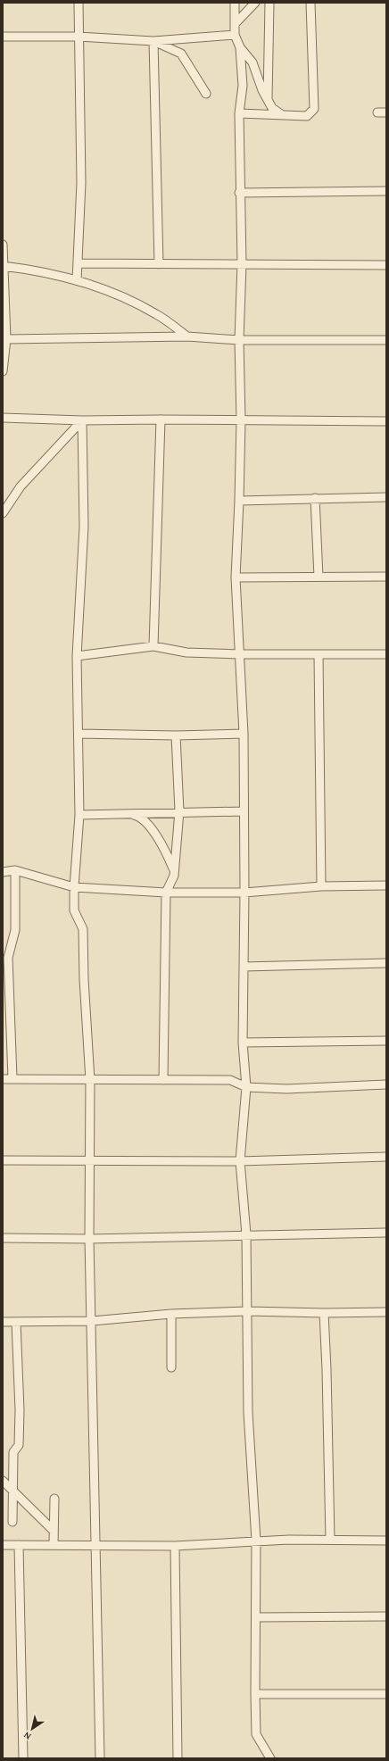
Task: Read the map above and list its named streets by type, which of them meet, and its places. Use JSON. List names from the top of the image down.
{
  "north": "bottom left"
}
